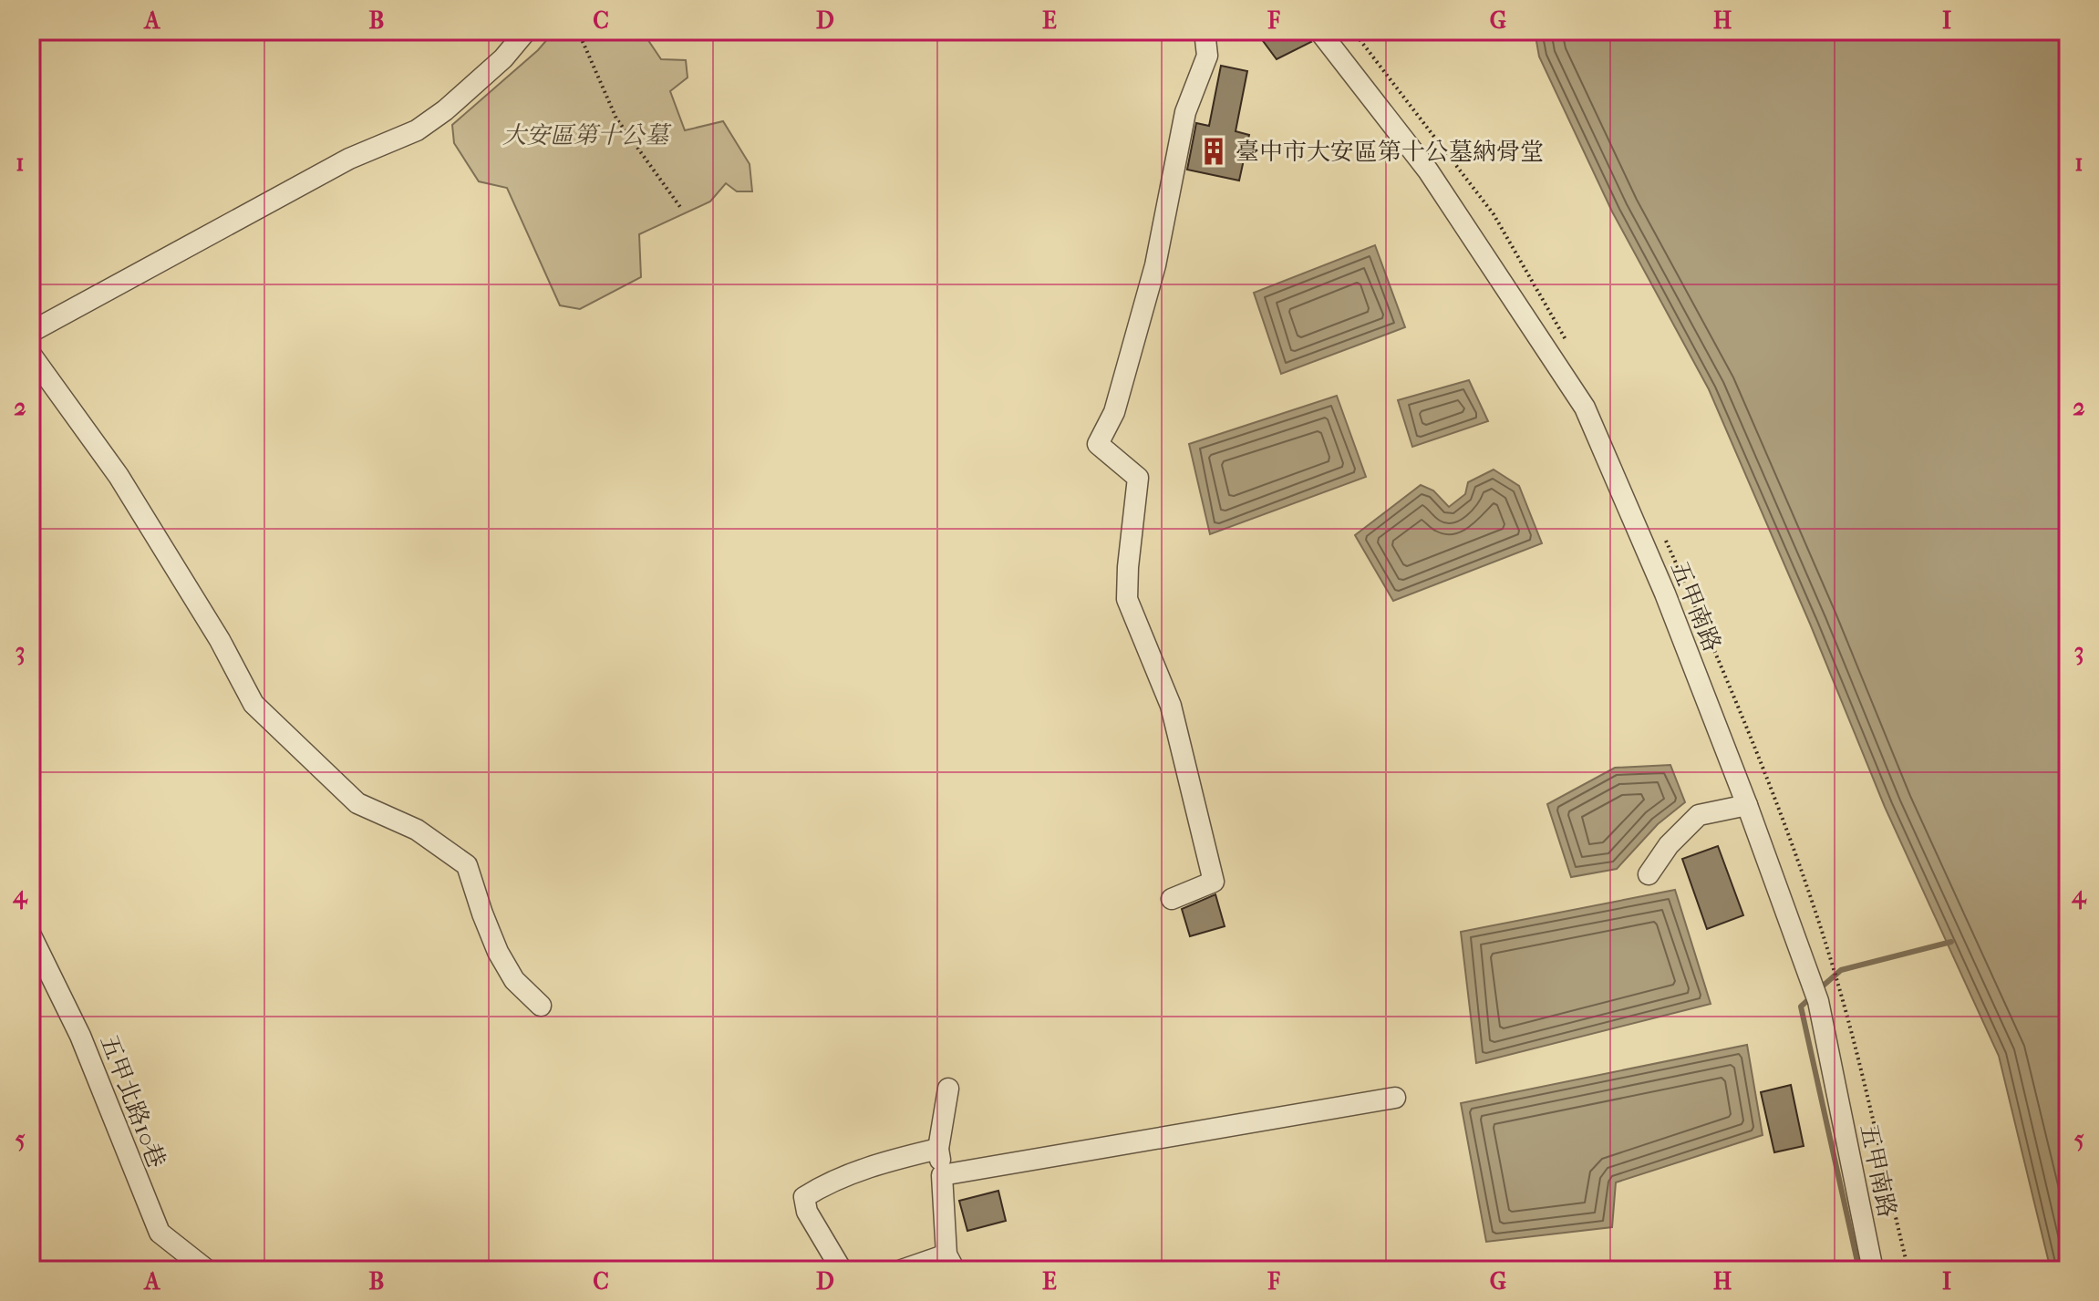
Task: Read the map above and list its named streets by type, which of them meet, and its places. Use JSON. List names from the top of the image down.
{
  "streets": {
    "street": ["五甲南路", "五甲北路10巷"]
  },
  "parks": ["大安區第十公墓"],
  "places": {
    "building": ["臺中市大安區第十公墓納骨堂"]
  },
  "grid": {
    "columns": [
      "A",
      "B",
      "C",
      "D",
      "E",
      "F",
      "G",
      "H",
      "I"
    ],
    "rows": [
      "1",
      "2",
      "3",
      "4",
      "5"
    ]
  }
}
